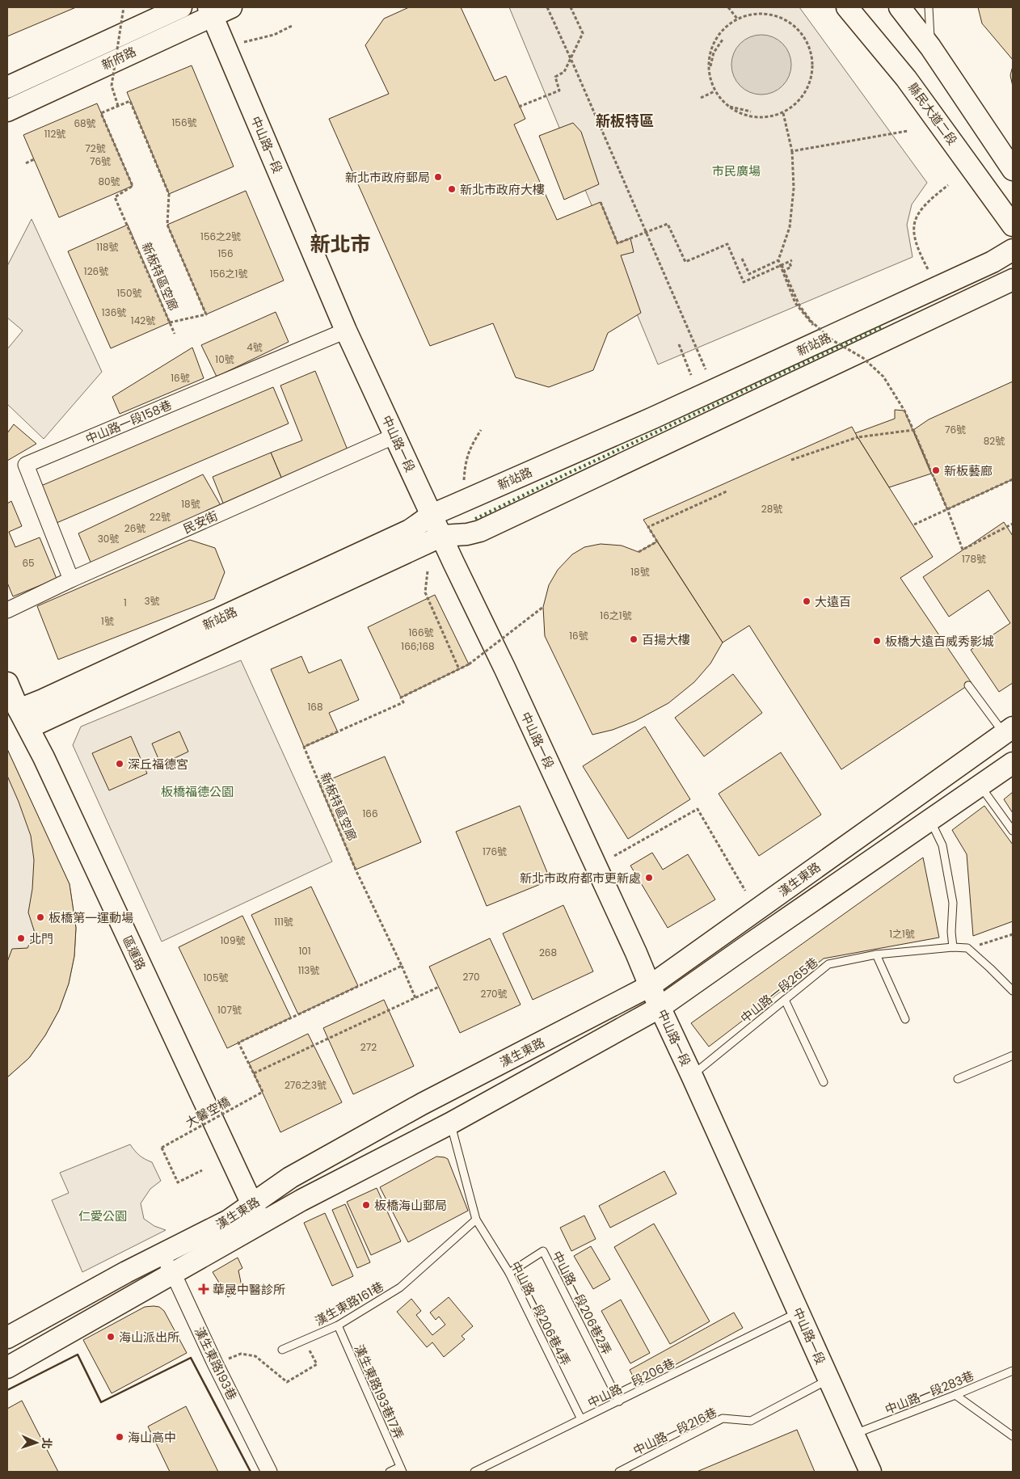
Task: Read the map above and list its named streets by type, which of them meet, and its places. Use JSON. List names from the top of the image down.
{
  "streets": {
    "street": [
      "新府路",
      "縣民大道二段",
      "中山路一段",
      "新站路",
      "中山路一段158巷",
      "民安街",
      "漢生東路",
      "區運路",
      "漢生東路193巷"
    ],
    "lane": [
      "中山路一段265巷",
      "中山路一段206巷2弄",
      "漢生東路161巷",
      "中山路一段206巷4弄",
      "中山路一段206巷",
      "漢生東路193巷17弄",
      "中山路一段283巷",
      "中山路一段216巷"
    ],
    "path": ["新板特區空廊", "大馨空橋"]
  },
  "crossings": [
    ["新府路", "中山路一段"],
    ["中山路一段", "新站路"],
    ["中山路一段", "中山路一段158巷"],
    ["中山路一段", "民安街"],
    ["中山路一段", "漢生東路"],
    ["中山路一段", "中山路一段265巷"],
    ["中山路一段", "中山路一段206巷"],
    ["中山路一段", "中山路一段283巷"],
    ["中山路一段", "中山路一段216巷"],
    ["新站路", "區運路"],
    ["中山路一段158巷", "民安街"],
    ["漢生東路", "區運路"],
    ["漢生東路", "中山路一段206巷4弄"],
    ["漢生東路", "漢生東路193巷"],
    ["中山路一段206巷2弄", "中山路一段206巷4弄"],
    ["中山路一段206巷2弄", "中山路一段206巷"],
    ["漢生東路161巷", "中山路一段206巷4弄"],
    ["漢生東路161巷", "漢生東路193巷17弄"],
    ["中山路一段206巷4弄", "中山路一段206巷"]
  ],
  "districts": ["新板特區", "新北市"],
  "parks": ["市民廣場", "板橋福德公園", "仁愛公園"],
  "places": {
    "other": [
      "新北市政府郵局",
      "新北市政府大樓",
      "新板藝廊",
      "大遠百",
      "百揚大樓",
      "板橋大遠百威秀影城",
      "深丘福德宮",
      "新北市政府都市更新處",
      "板橋第一運動場",
      "北門",
      "板橋海山郵局",
      "海山派出所",
      "海山高中"
    ],
    "health": ["華晟中醫診所"]
  },
  "house_numbers": [
    "156號",
    "68號",
    "112號",
    "72號",
    "76號",
    "80號",
    "156之2號",
    "118號",
    "156",
    "126號",
    "156之1號",
    "150號",
    "136號",
    "142號",
    "4號",
    "10號",
    "16號",
    "76號",
    "82號",
    "18號",
    "28號",
    "22號",
    "26號",
    "30號",
    "178號",
    "65",
    "18號",
    "3號",
    "1",
    "16之1號",
    "1號",
    "166號",
    "16號",
    "166;168",
    "168",
    "166",
    "176號",
    "111號",
    "1之1號",
    "109號",
    "101",
    "268",
    "113號",
    "270",
    "105號",
    "270號",
    "107號",
    "272",
    "276之3號"
  ],
  "north": "right"
}
